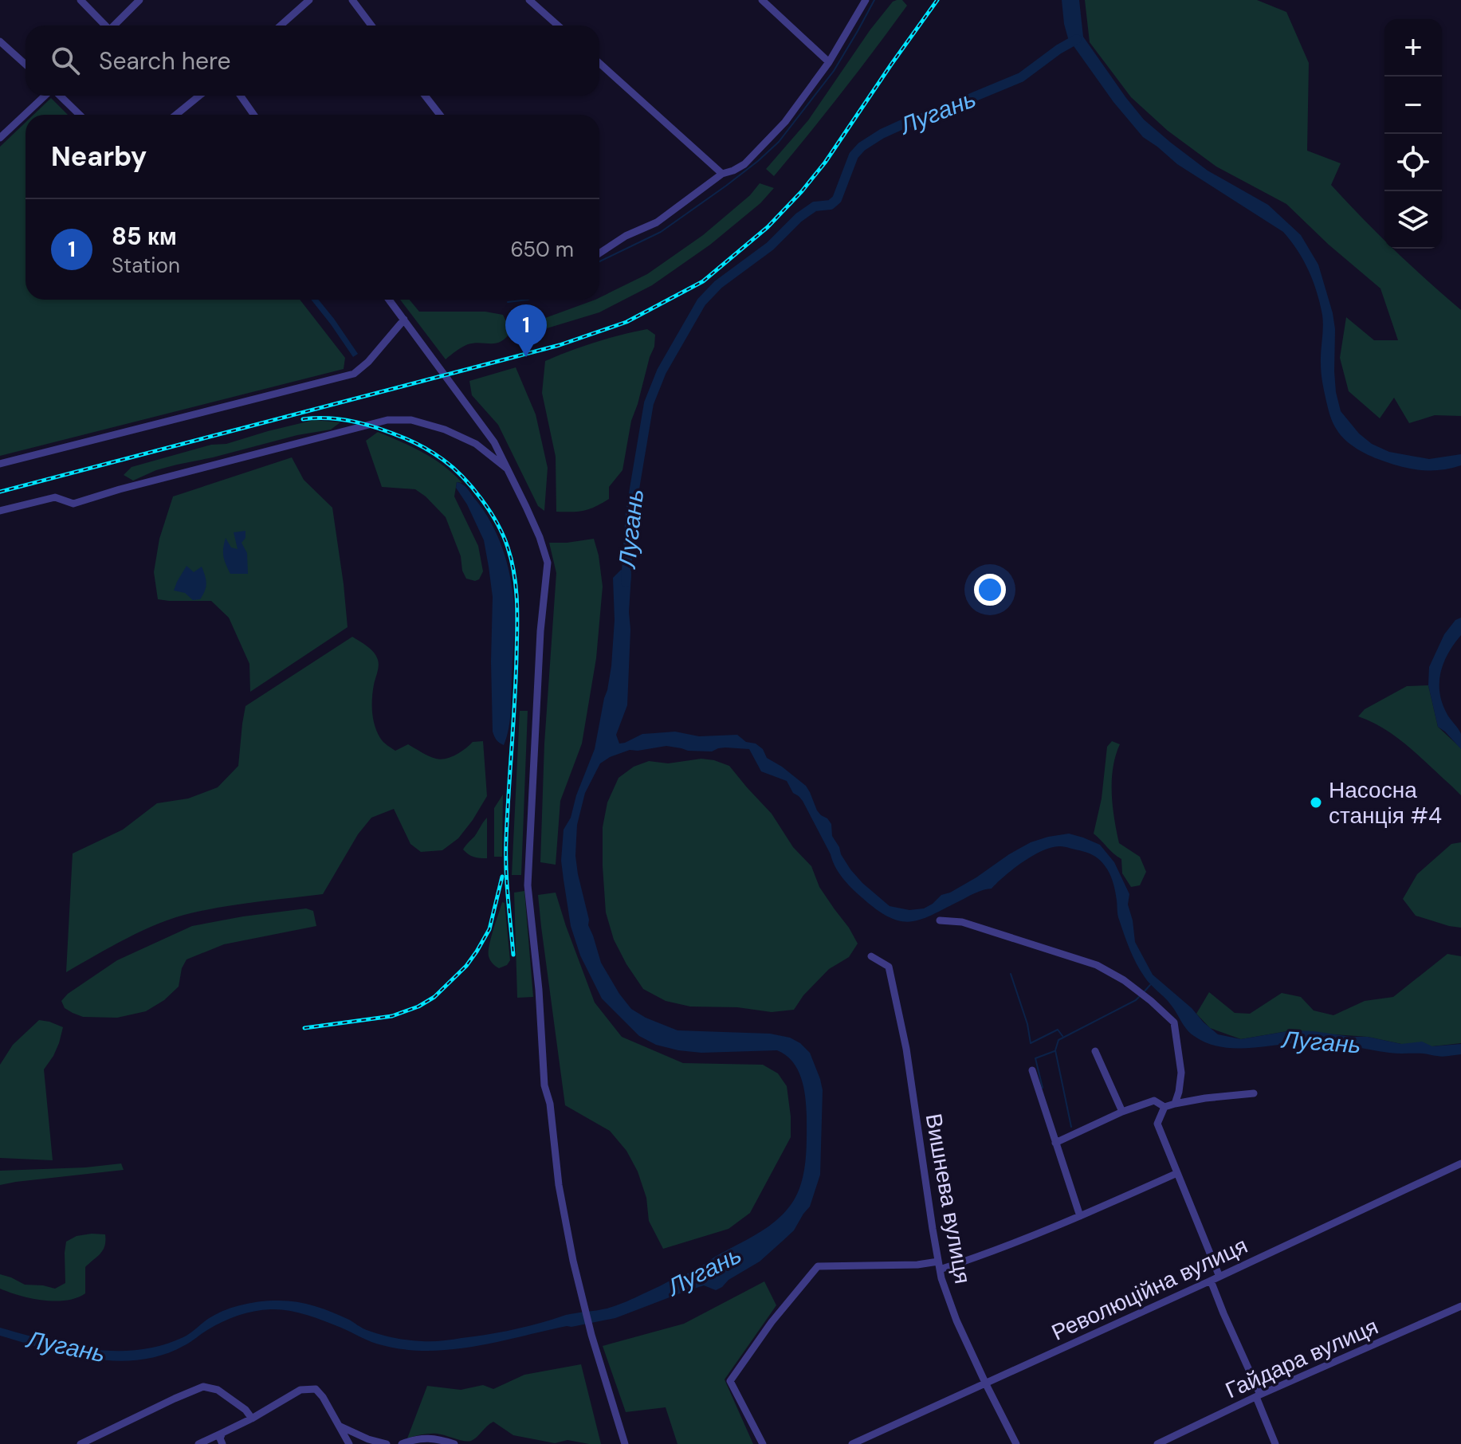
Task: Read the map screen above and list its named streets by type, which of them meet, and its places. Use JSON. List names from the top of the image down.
{
  "streets": {
    "street": ["Вишнева вулиця", "Революційна вулиця", "Гайдара вулиця"]
  },
  "crossings": [
    ["Вишнева вулиця", "Революційна вулиця"]
  ],
  "water": ["Лугань"],
  "places": ["Насосна станція #4"],
  "page": {
    "map_buttons": ["+", "−"],
    "search": "Search here",
    "heading": "Nearby",
    "list": [
      {
        "mark": "1",
        "name": "85 км",
        "note": "Station",
        "value": "650 m"
      }
    ],
    "pins": "1"
  }
}
